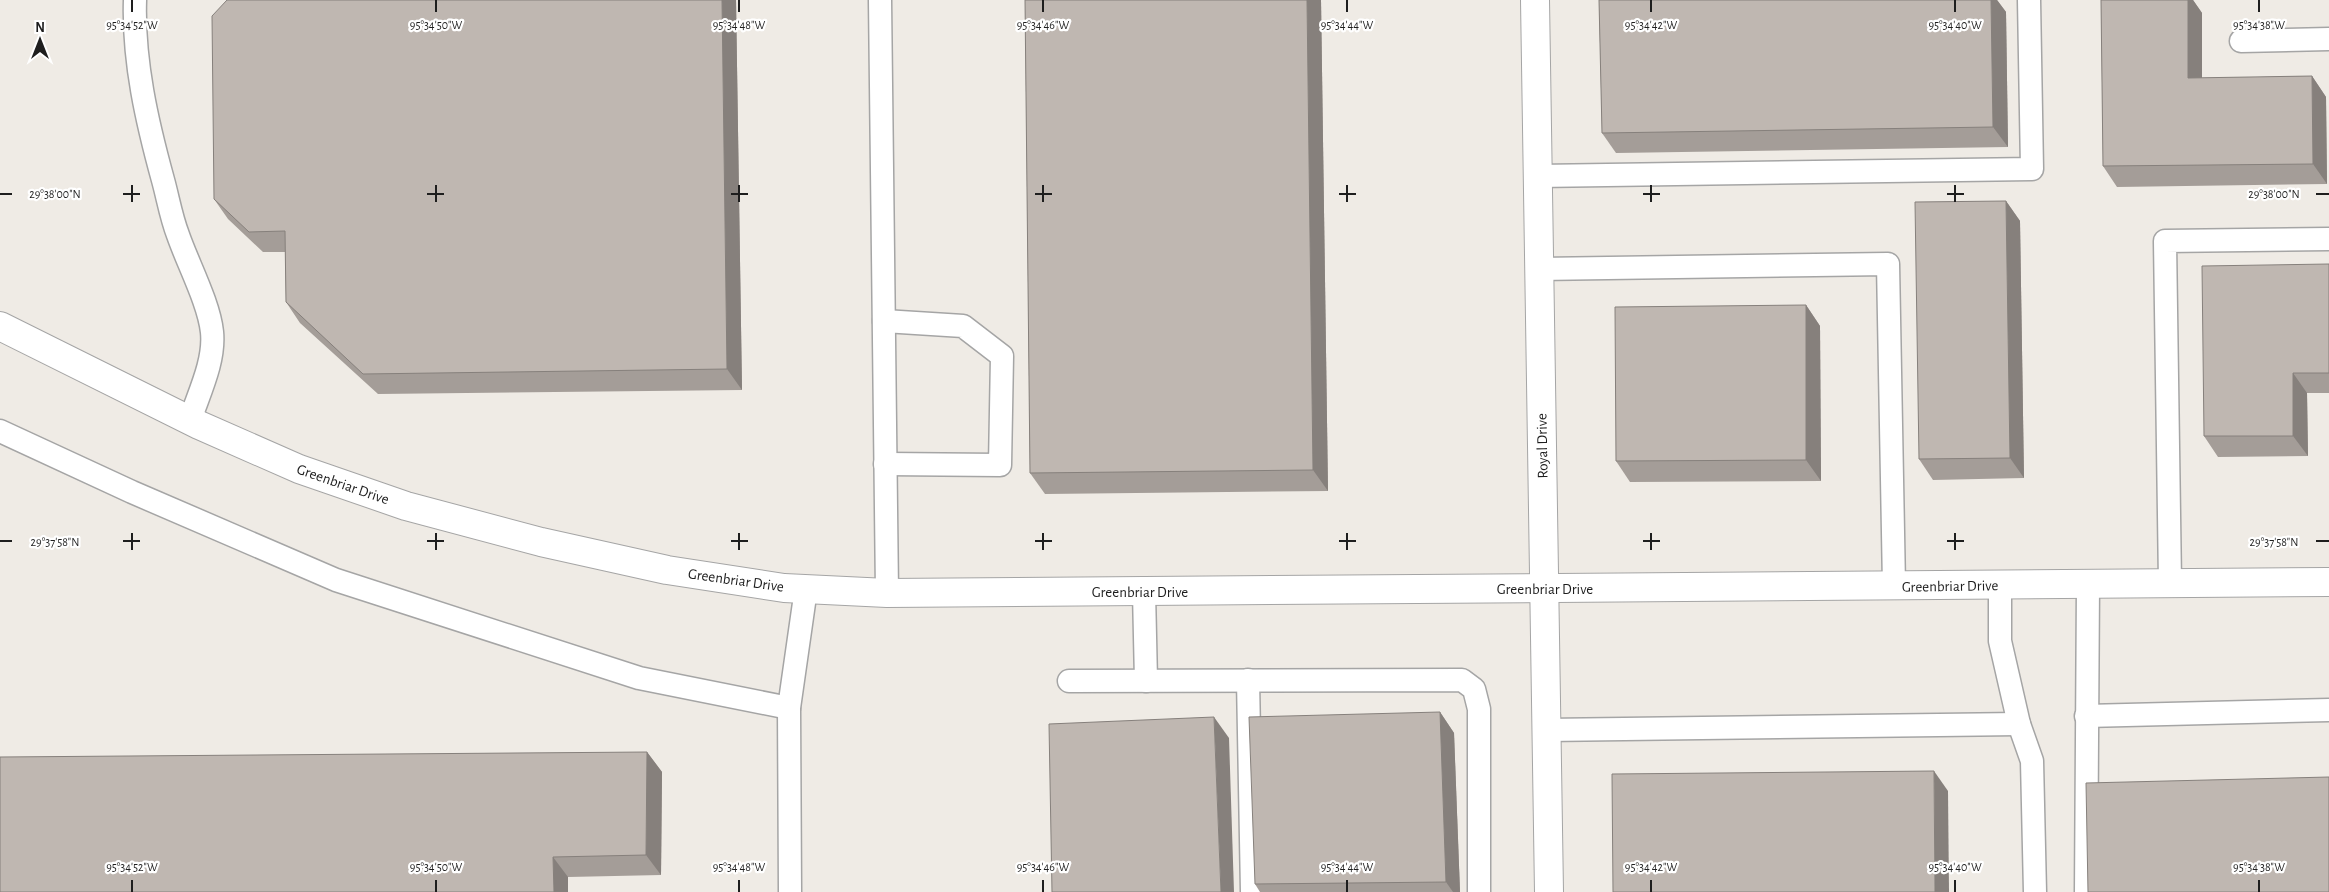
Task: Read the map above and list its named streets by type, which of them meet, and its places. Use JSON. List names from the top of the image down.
{
  "streets": {
    "street": ["Royal Drive", "Greenbriar Drive"]
  },
  "crossings": [
    ["Royal Drive", "Greenbriar Drive"]
  ],
  "north": "top",
  "coordinates": [
    "95°34'52\"W",
    "95°34'50\"W",
    "95°34'48\"W",
    "95°34'46\"W",
    "95°34'44\"W",
    "95°34'42\"W",
    "95°34'40\"W",
    "95°34'38\"W",
    "29°38'00\"N",
    "29°37'58\"N"
  ]
}
